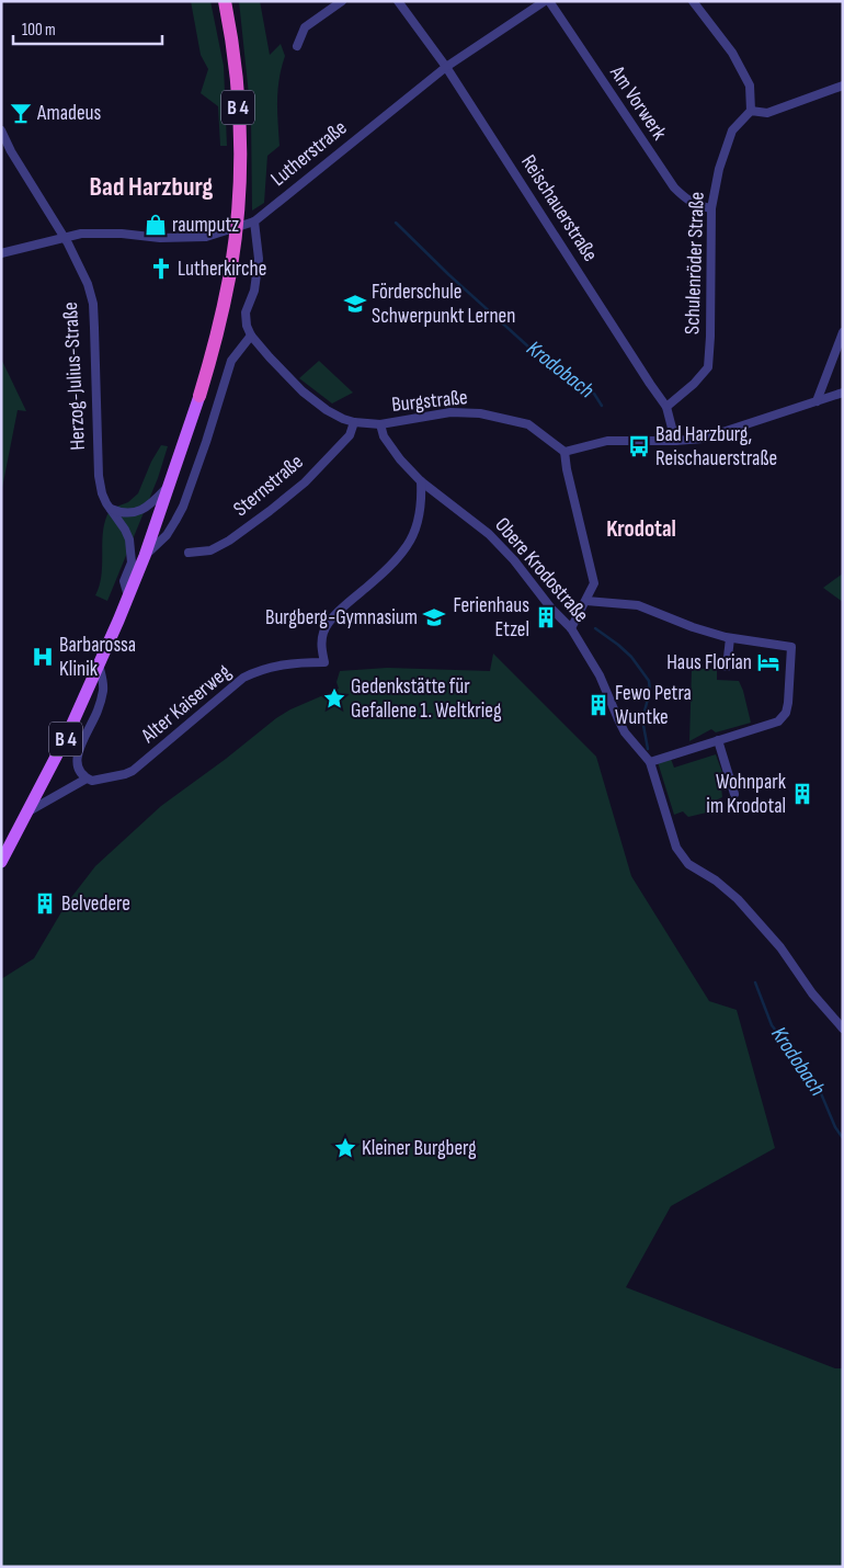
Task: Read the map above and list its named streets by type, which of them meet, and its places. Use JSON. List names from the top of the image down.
{
  "streets": {
    "highway": ["B 4"],
    "main road": ["Herzog-Julius-Straße"],
    "street": [
      "Am Vorwerk",
      "Lutherstraße",
      "Reischauerstraße",
      "Schulenröder Straße",
      "Burgstraße",
      "Sternstraße",
      "Obere Krodostraße",
      "Alter Kaiserweg"
    ]
  },
  "crossings": [
    ["Am Vorwerk", "Lutherstraße"],
    ["Am Vorwerk", "Schulenröder Straße"],
    ["B 4", "Herzog-Julius-Straße"],
    ["Lutherstraße", "Reischauerstraße"],
    ["Lutherstraße", "Herzog-Julius-Straße"],
    ["Reischauerstraße", "Schulenröder Straße"],
    ["Herzog-Julius-Straße", "Alter Kaiserweg"],
    ["Burgstraße", "Sternstraße"],
    ["Burgstraße", "Obere Krodostraße"],
    ["Obere Krodostraße", "Alter Kaiserweg"]
  ],
  "districts": ["Bad Harzburg", "Krodotal"],
  "water": ["Krodobach"],
  "places": {
    "bar": ["Amadeus"],
    "shop": ["raumputz"],
    "church": ["Lutherkirche"],
    "school or university": ["Förderschule Schwerpunkt Lernen", "Burgberg-Gymnasium"],
    "bus stop": ["Bad Harzburg, Reischauerstraße"],
    "building": [
      "Ferienhaus Etzel",
      "Fewo Petra Wuntke",
      "Wohnpark im Krodotal",
      "Belvedere"
    ],
    "hospital": ["Barbarossa Klinik"],
    "hotel": ["Haus Florian"],
    "place": ["Gedenkstätte für Gefallene 1. Weltkrieg", "Kleiner Burgberg"]
  },
  "scale_bar": "100 m"
}
